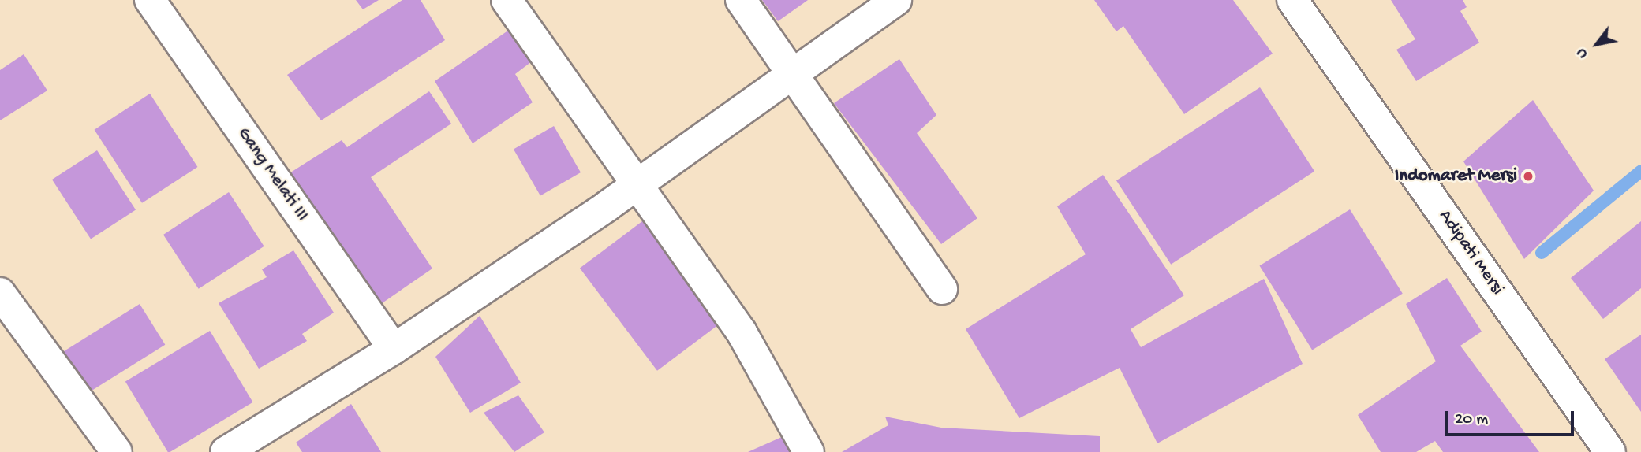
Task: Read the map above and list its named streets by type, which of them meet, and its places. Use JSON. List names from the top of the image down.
{
  "streets": {
    "street": ["Gang Melati III", "Adipati Mersi"]
  },
  "places": ["Indomaret Mersi"],
  "scale_bar": "20 m",
  "north": "bottom left"
}
